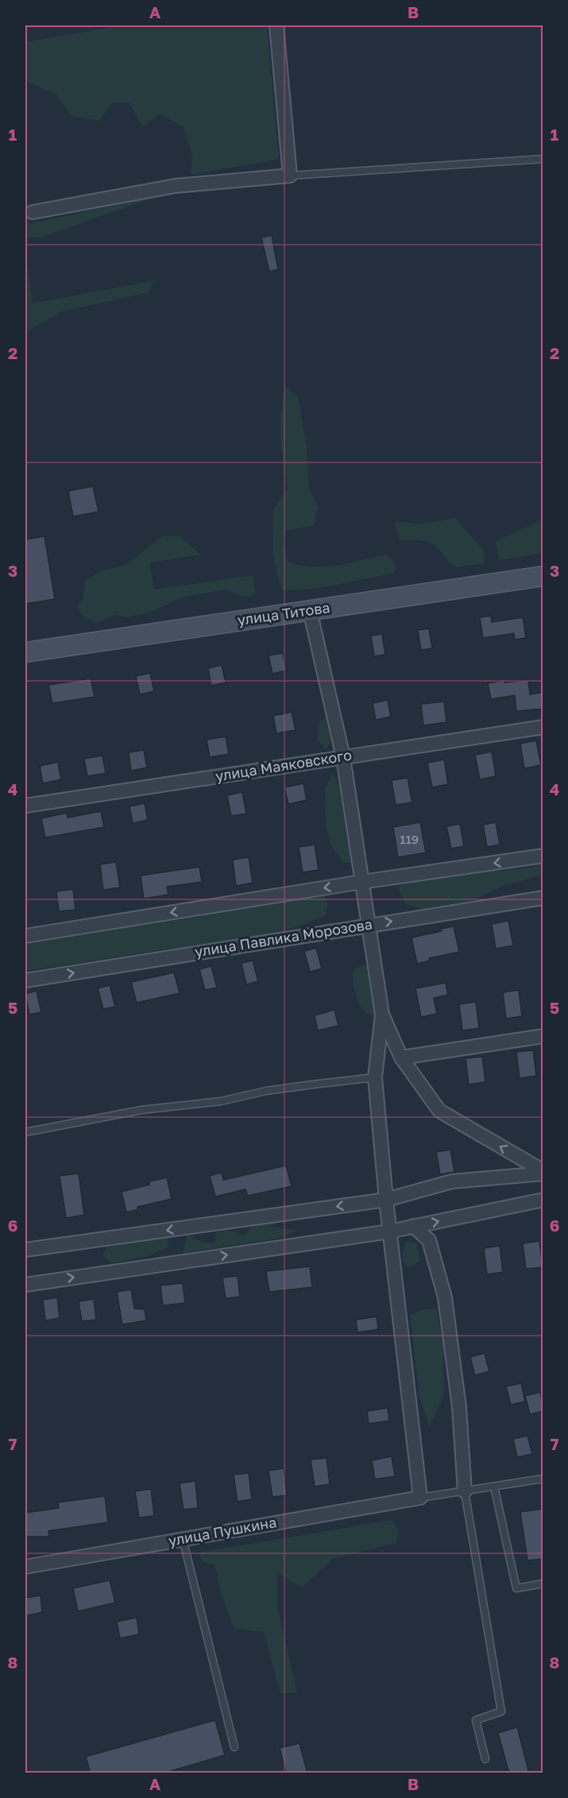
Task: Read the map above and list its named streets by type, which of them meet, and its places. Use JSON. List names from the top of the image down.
{
  "streets": {
    "main road": ["улица Титова"],
    "street": ["улица Маяковского", "улица Павлика Морозова", "улица Пушкина"]
  },
  "house_numbers": ["119"],
  "grid": {
    "columns": ["A", "B"],
    "rows": [
      "1",
      "2",
      "3",
      "4",
      "5",
      "6",
      "7",
      "8"
    ]
  }
}
